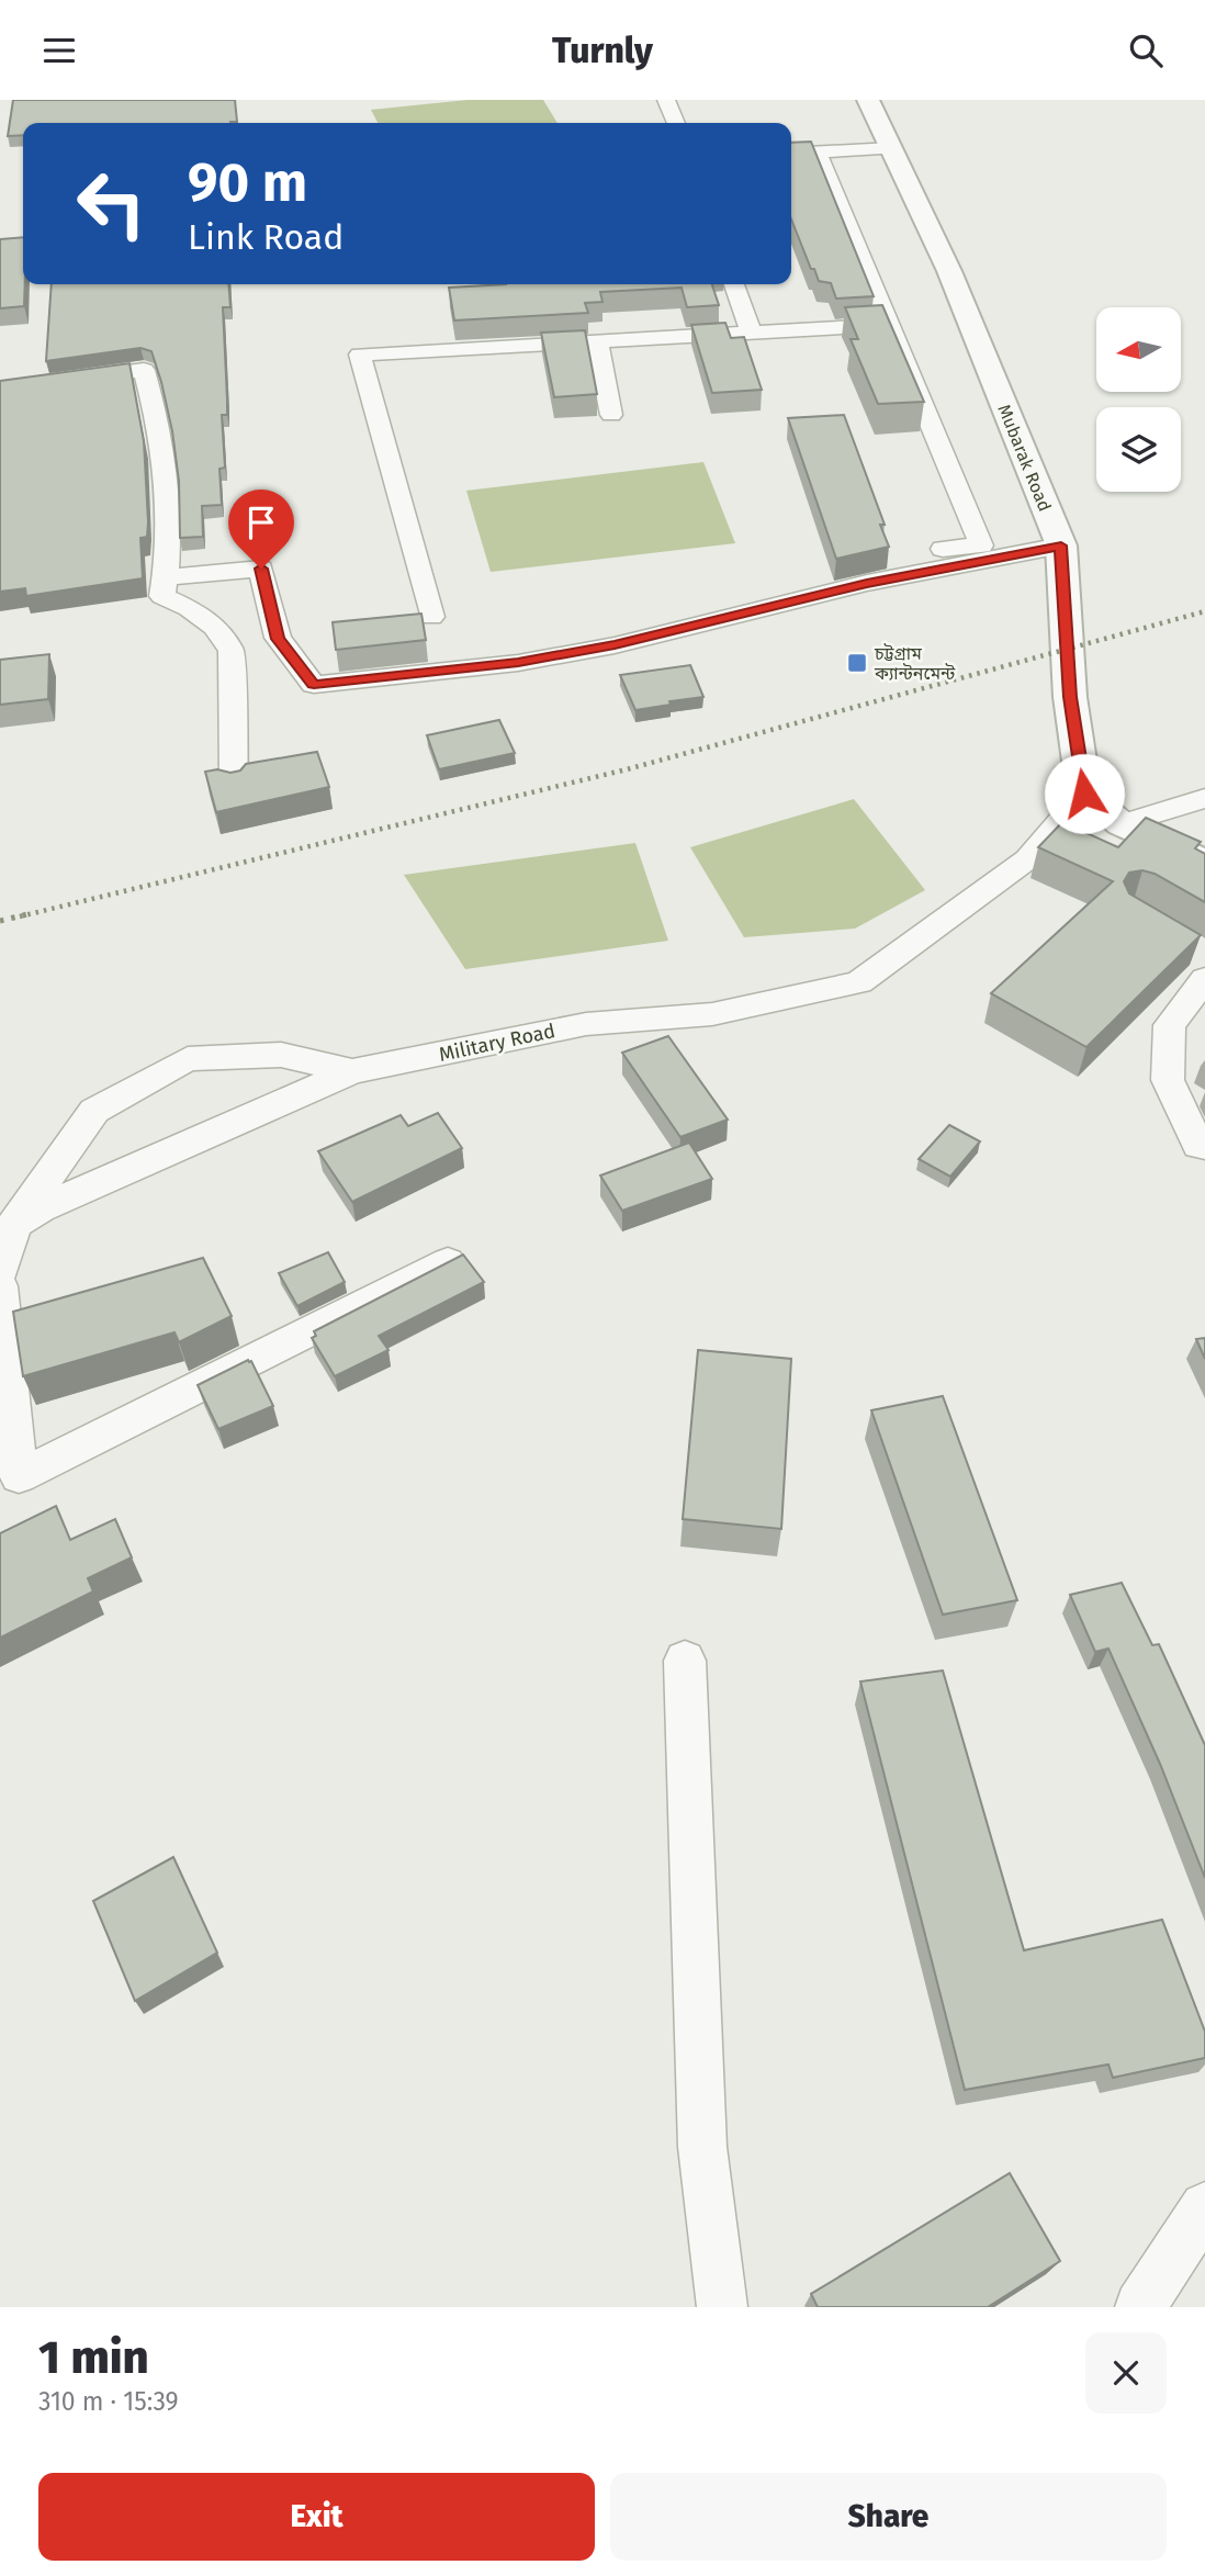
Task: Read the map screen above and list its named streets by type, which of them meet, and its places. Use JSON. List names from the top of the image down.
{
  "streets": {
    "street": ["Mubarak Road", "Military Road"]
  },
  "crossings": [
    ["Mubarak Road", "Military Road"]
  ],
  "places": {
    "transit": ["চট্টগ্রাম ক্যান্টনমেন্ট"]
  },
  "north": "left",
  "page": {
    "header": "Turnly",
    "turn": ["90 m", "Link Road"],
    "heading": ["1 min", "310 m · 15:39"],
    "buttons": ["Exit", "Share"]
  }
}
